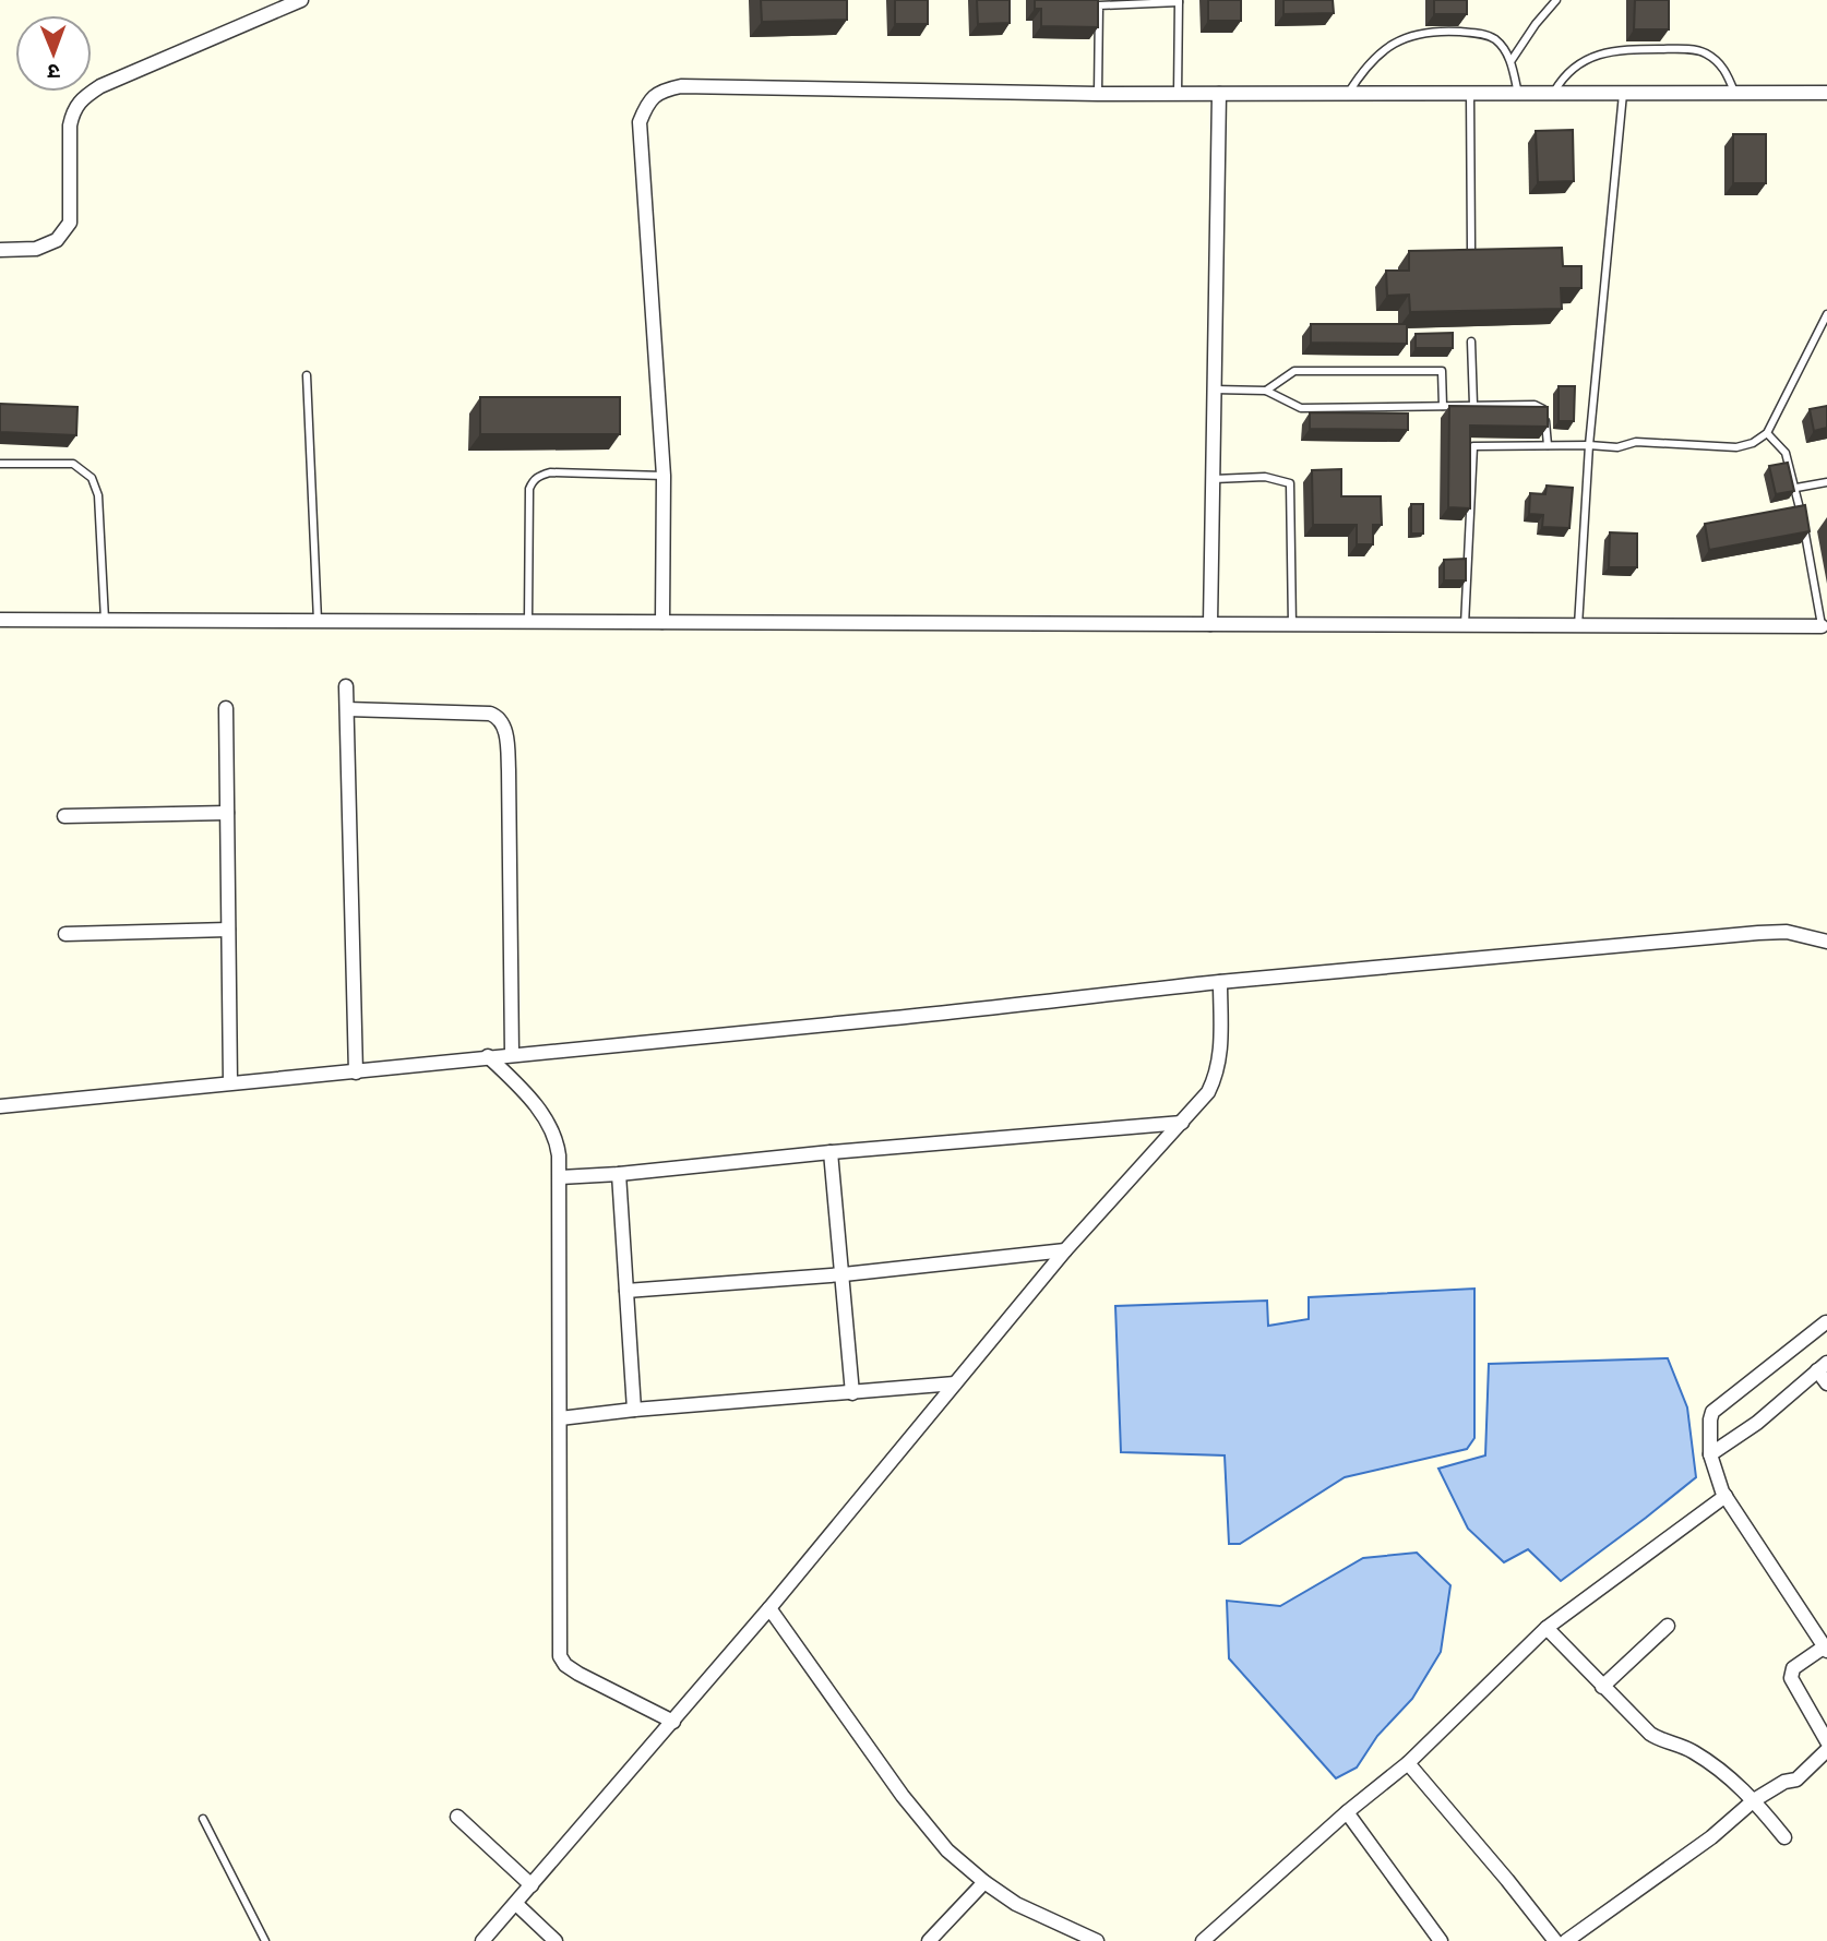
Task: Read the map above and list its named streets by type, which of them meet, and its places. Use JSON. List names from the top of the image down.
{
  "north": "bottom"
}
